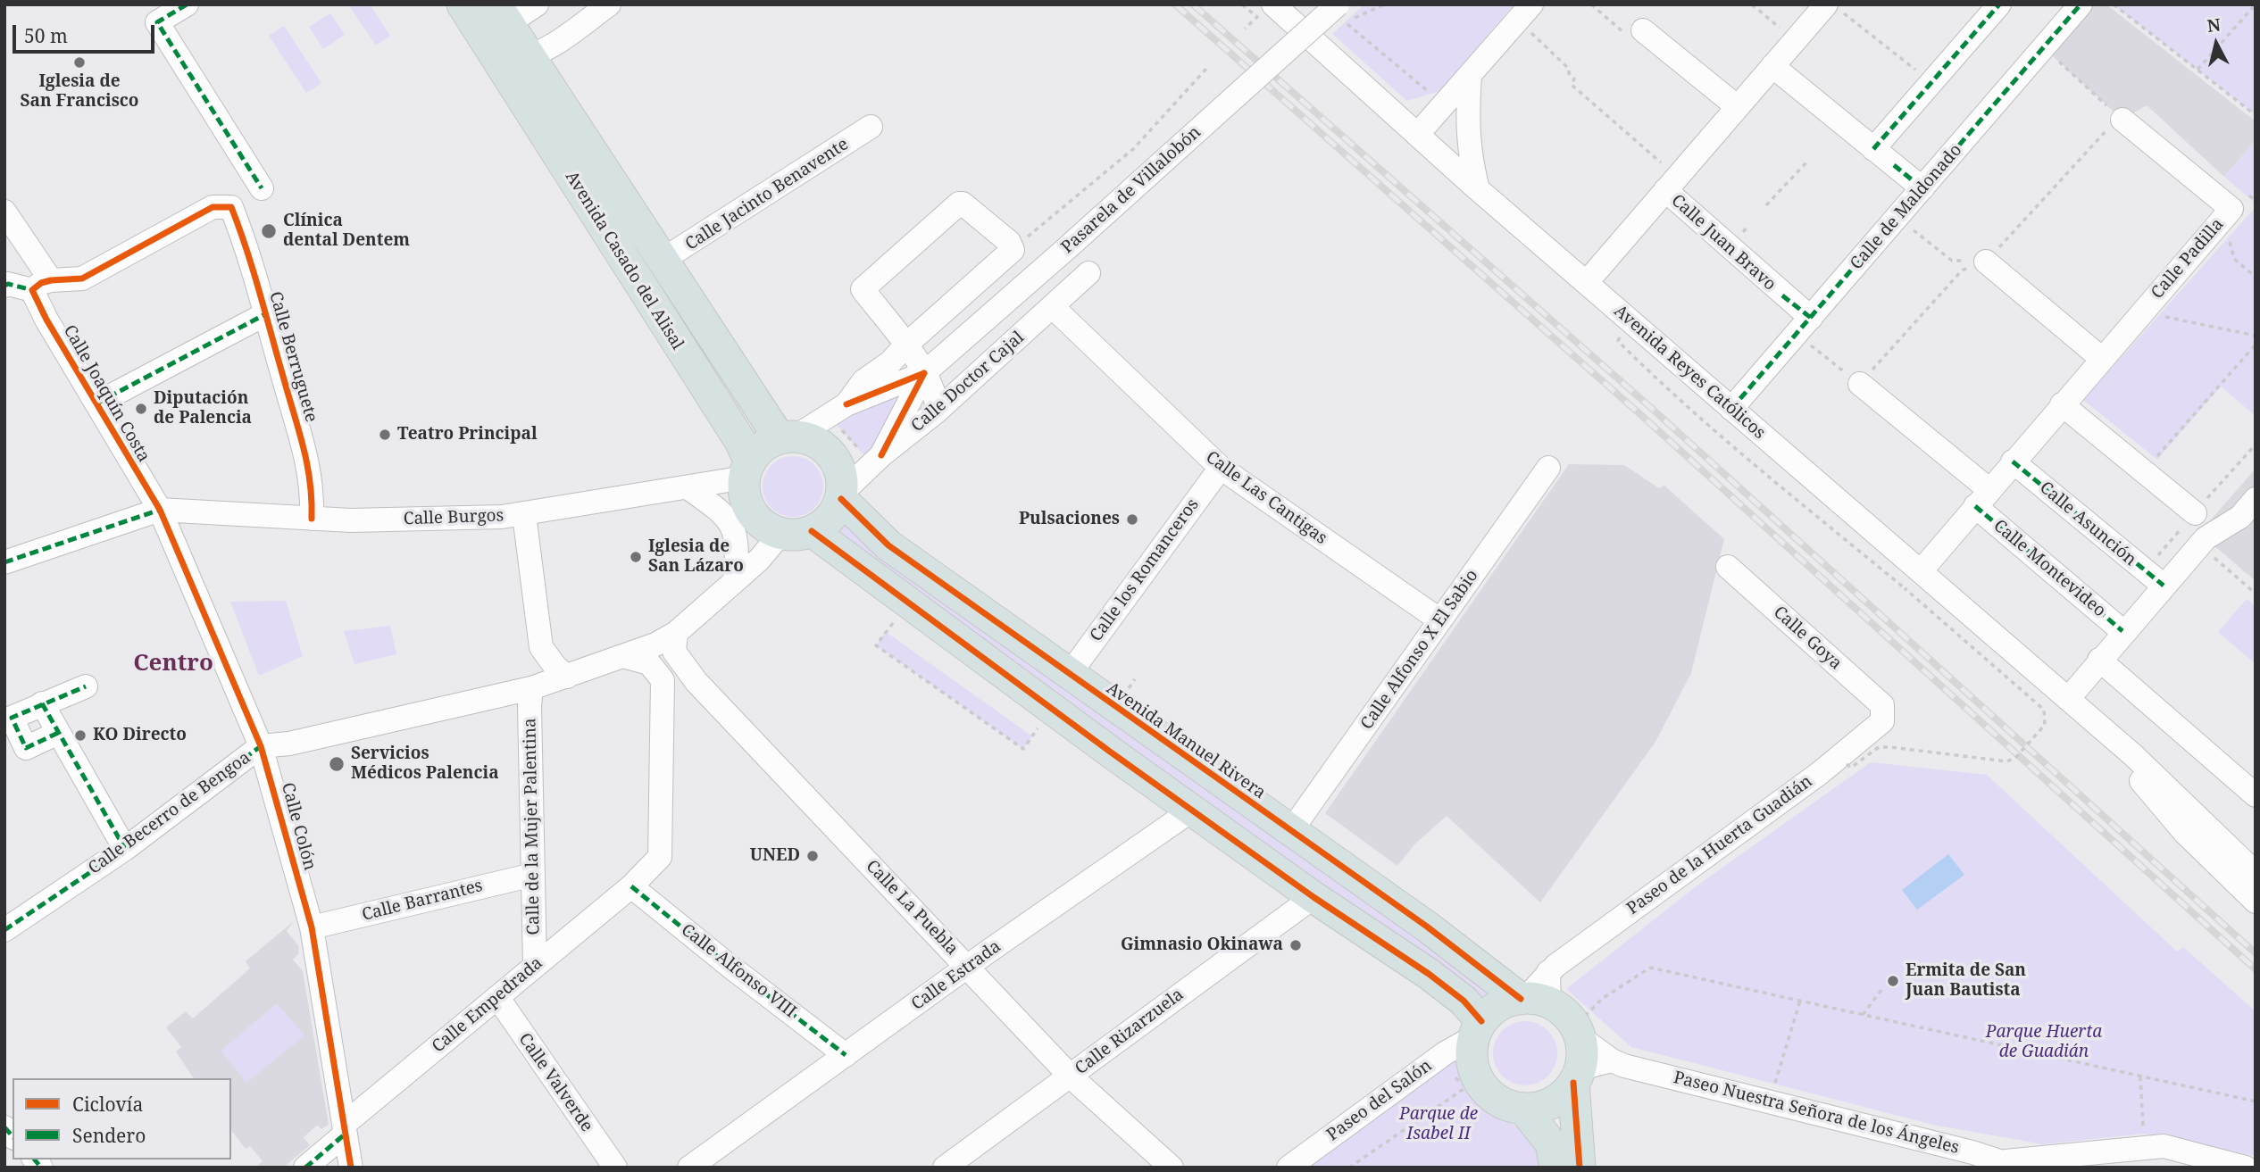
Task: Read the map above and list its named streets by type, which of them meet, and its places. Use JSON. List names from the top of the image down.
{
  "streets": {
    "main road": ["Avenida Casado del Alisal", "Avenida Manuel Rivera"],
    "street": [
      "Pasarela de Villalobón",
      "Calle Jacinto Benavente",
      "Calle de Maldonado",
      "Calle Juan Bravo",
      "Calle Padilla",
      "Calle Berruguete",
      "Avenida Reyes Católicos",
      "Calle Doctor Cajal",
      "Calle Joaquín Costa",
      "Calle Las Cantigas",
      "Calle Burgos",
      "Calle Asunción",
      "Calle Montevideo",
      "Calle los Romanceros",
      "Calle Goya",
      "Calle Alfonso X El Sabio",
      "Calle Becerro de Bengoa",
      "Calle Colón",
      "Calle de la Mujer Palentina",
      "Paseo de la Huerta Guadián",
      "Calle Barrantes",
      "Calle La Puebla",
      "Calle Alfonso VIII",
      "Calle Estrada",
      "Calle Empedrada",
      "Calle Rizarzuela",
      "Calle Valverde",
      "Paseo del Salón",
      "Paseo Nuestra Señora de los Ángeles"
    ]
  },
  "crossings": [
    ["Pasarela de Villalobón", "Calle Doctor Cajal"],
    ["Calle Jacinto Benavente", "Avenida Casado del Alisal"],
    ["Calle de Maldonado", "Calle Juan Bravo"],
    ["Calle de Maldonado", "Avenida Reyes Católicos"],
    ["Calle Juan Bravo", "Avenida Reyes Católicos"],
    ["Calle Padilla", "Avenida Reyes Católicos"],
    ["Calle Padilla", "Calle Asunción"],
    ["Calle Padilla", "Calle Montevideo"],
    ["Avenida Casado del Alisal", "Calle Doctor Cajal"],
    ["Avenida Casado del Alisal", "Calle Burgos"],
    ["Avenida Casado del Alisal", "Avenida Manuel Rivera"],
    ["Avenida Casado del Alisal", "Calle Becerro de Bengoa"],
    ["Calle Berruguete", "Calle Joaquín Costa"],
    ["Calle Berruguete", "Calle Burgos"],
    ["Calle Doctor Cajal", "Calle Las Cantigas"],
    ["Calle Doctor Cajal", "Calle Burgos"],
    ["Calle Doctor Cajal", "Avenida Manuel Rivera"],
    ["Calle Doctor Cajal", "Calle Becerro de Bengoa"],
    ["Calle Joaquín Costa", "Calle Burgos"],
    ["Calle Joaquín Costa", "Calle Colón"],
    ["Calle Las Cantigas", "Calle los Romanceros"],
    ["Calle Las Cantigas", "Calle Alfonso X El Sabio"],
    ["Calle Burgos", "Avenida Manuel Rivera"],
    ["Calle Burgos", "Calle Becerro de Bengoa"],
    ["Calle Burgos", "Calle Colón"],
    ["Calle los Romanceros", "Avenida Manuel Rivera"],
    ["Calle Goya", "Paseo de la Huerta Guadián"],
    ["Calle Alfonso X El Sabio", "Avenida Manuel Rivera"],
    ["Avenida Manuel Rivera", "Calle Becerro de Bengoa"],
    ["Avenida Manuel Rivera", "Paseo de la Huerta Guadián"],
    ["Avenida Manuel Rivera", "Paseo del Salón"],
    ["Avenida Manuel Rivera", "Paseo Nuestra Señora de los Ángeles"],
    ["Calle Becerro de Bengoa", "Calle Colón"],
    ["Calle Becerro de Bengoa", "Calle de la Mujer Palentina"],
    ["Calle Becerro de Bengoa", "Calle La Puebla"],
    ["Calle Colón", "Calle Barrantes"],
    ["Calle Colón", "Calle Empedrada"],
    ["Calle de la Mujer Palentina", "Calle Barrantes"],
    ["Calle de la Mujer Palentina", "Calle Empedrada"],
    ["Paseo de la Huerta Guadián", "Paseo del Salón"],
    ["Paseo de la Huerta Guadián", "Paseo Nuestra Señora de los Ángeles"],
    ["Calle La Puebla", "Calle Estrada"],
    ["Calle La Puebla", "Calle Rizarzuela"],
    ["Calle Alfonso VIII", "Calle Estrada"],
    ["Calle Alfonso VIII", "Calle Empedrada"],
    ["Calle Empedrada", "Calle Valverde"],
    ["Paseo del Salón", "Paseo Nuestra Señora de los Ángeles"]
  ],
  "districts": ["Centro"],
  "parks": ["Parque Huerta de Guadián", "Parque de Isabel II"],
  "places": [
    "Iglesia de San Francisco",
    "Clínica dental Dentem",
    "Diputación de Palencia",
    "Teatro Principal",
    "Pulsaciones",
    "Iglesia de San Lázaro",
    "KO Directo",
    "Servicios Médicos Palencia",
    "UNED",
    "Gimnasio Okinawa",
    "Ermita de San Juan Bautista"
  ],
  "legend": ["Ciclovía", "Sendero"],
  "scale_bar": "50 m",
  "north": "top"
}
